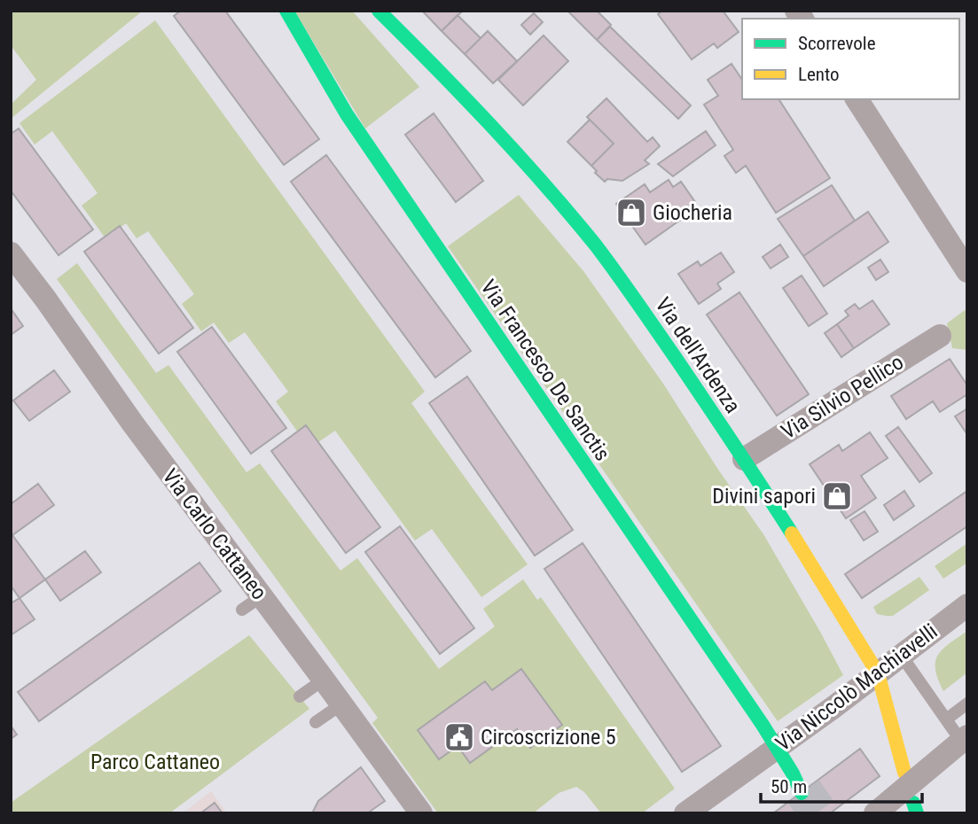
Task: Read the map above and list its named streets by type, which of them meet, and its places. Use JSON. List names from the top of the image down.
{
  "streets": {
    "main road": ["Via dell'Ardenza", "Via Francesco De Sanctis"],
    "street": ["Via Silvio Pellico", "Via Carlo Cattaneo", "Via Niccolò Machiavelli"]
  },
  "crossings": [
    ["Via dell'Ardenza", "Via Silvio Pellico"],
    ["Via dell'Ardenza", "Via Niccolò Machiavelli"],
    ["Via Francesco De Sanctis", "Via Niccolò Machiavelli"]
  ],
  "parks": ["Parco Cattaneo"],
  "places": {
    "shop": ["Giocheria", "Divini sapori"],
    "public building": ["Circoscrizione 5"]
  },
  "legend": ["Scorrevole", "Lento"],
  "scale_bar": "50 m"
}
